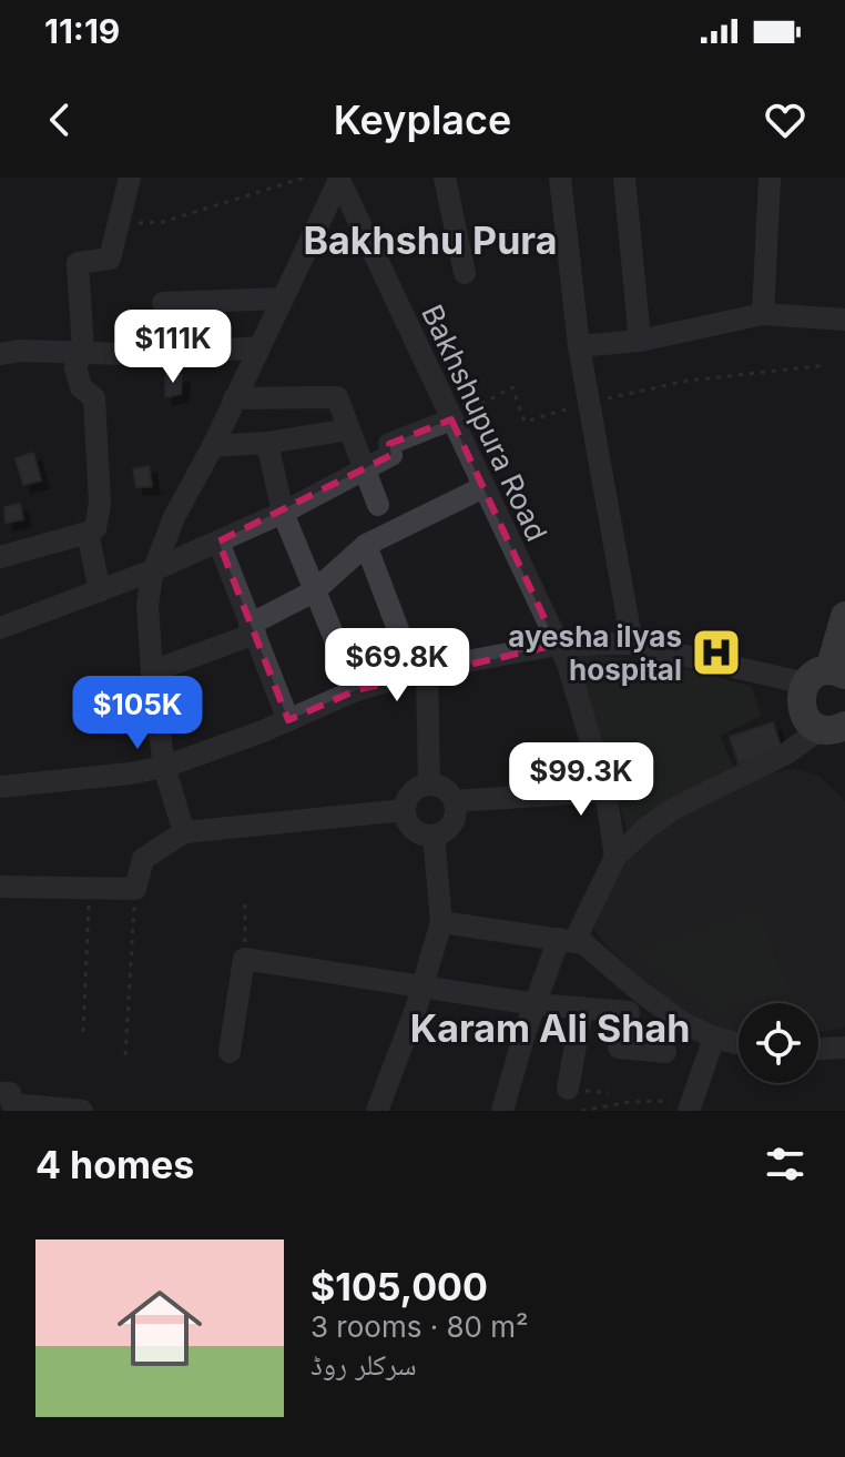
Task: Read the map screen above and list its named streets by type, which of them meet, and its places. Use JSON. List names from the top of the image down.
{
  "streets": {
    "street": ["Bakhshupura Road"]
  },
  "districts": ["Bakhshu Pura", "Karam Ali Shah"],
  "places": {
    "hospital": ["ayesha ilyas hospital"]
  },
  "page": {
    "status": "11:19",
    "header": "Keyplace",
    "price": [
      "$111K",
      "$69.8K",
      "$105K",
      "$99.3K"
    ],
    "heading": "4 homes",
    "list": [
      {
        "name": "$105,000",
        "note": "3 rooms · 80 m² · سرکلر روڈ"
      }
    ]
  }
}
